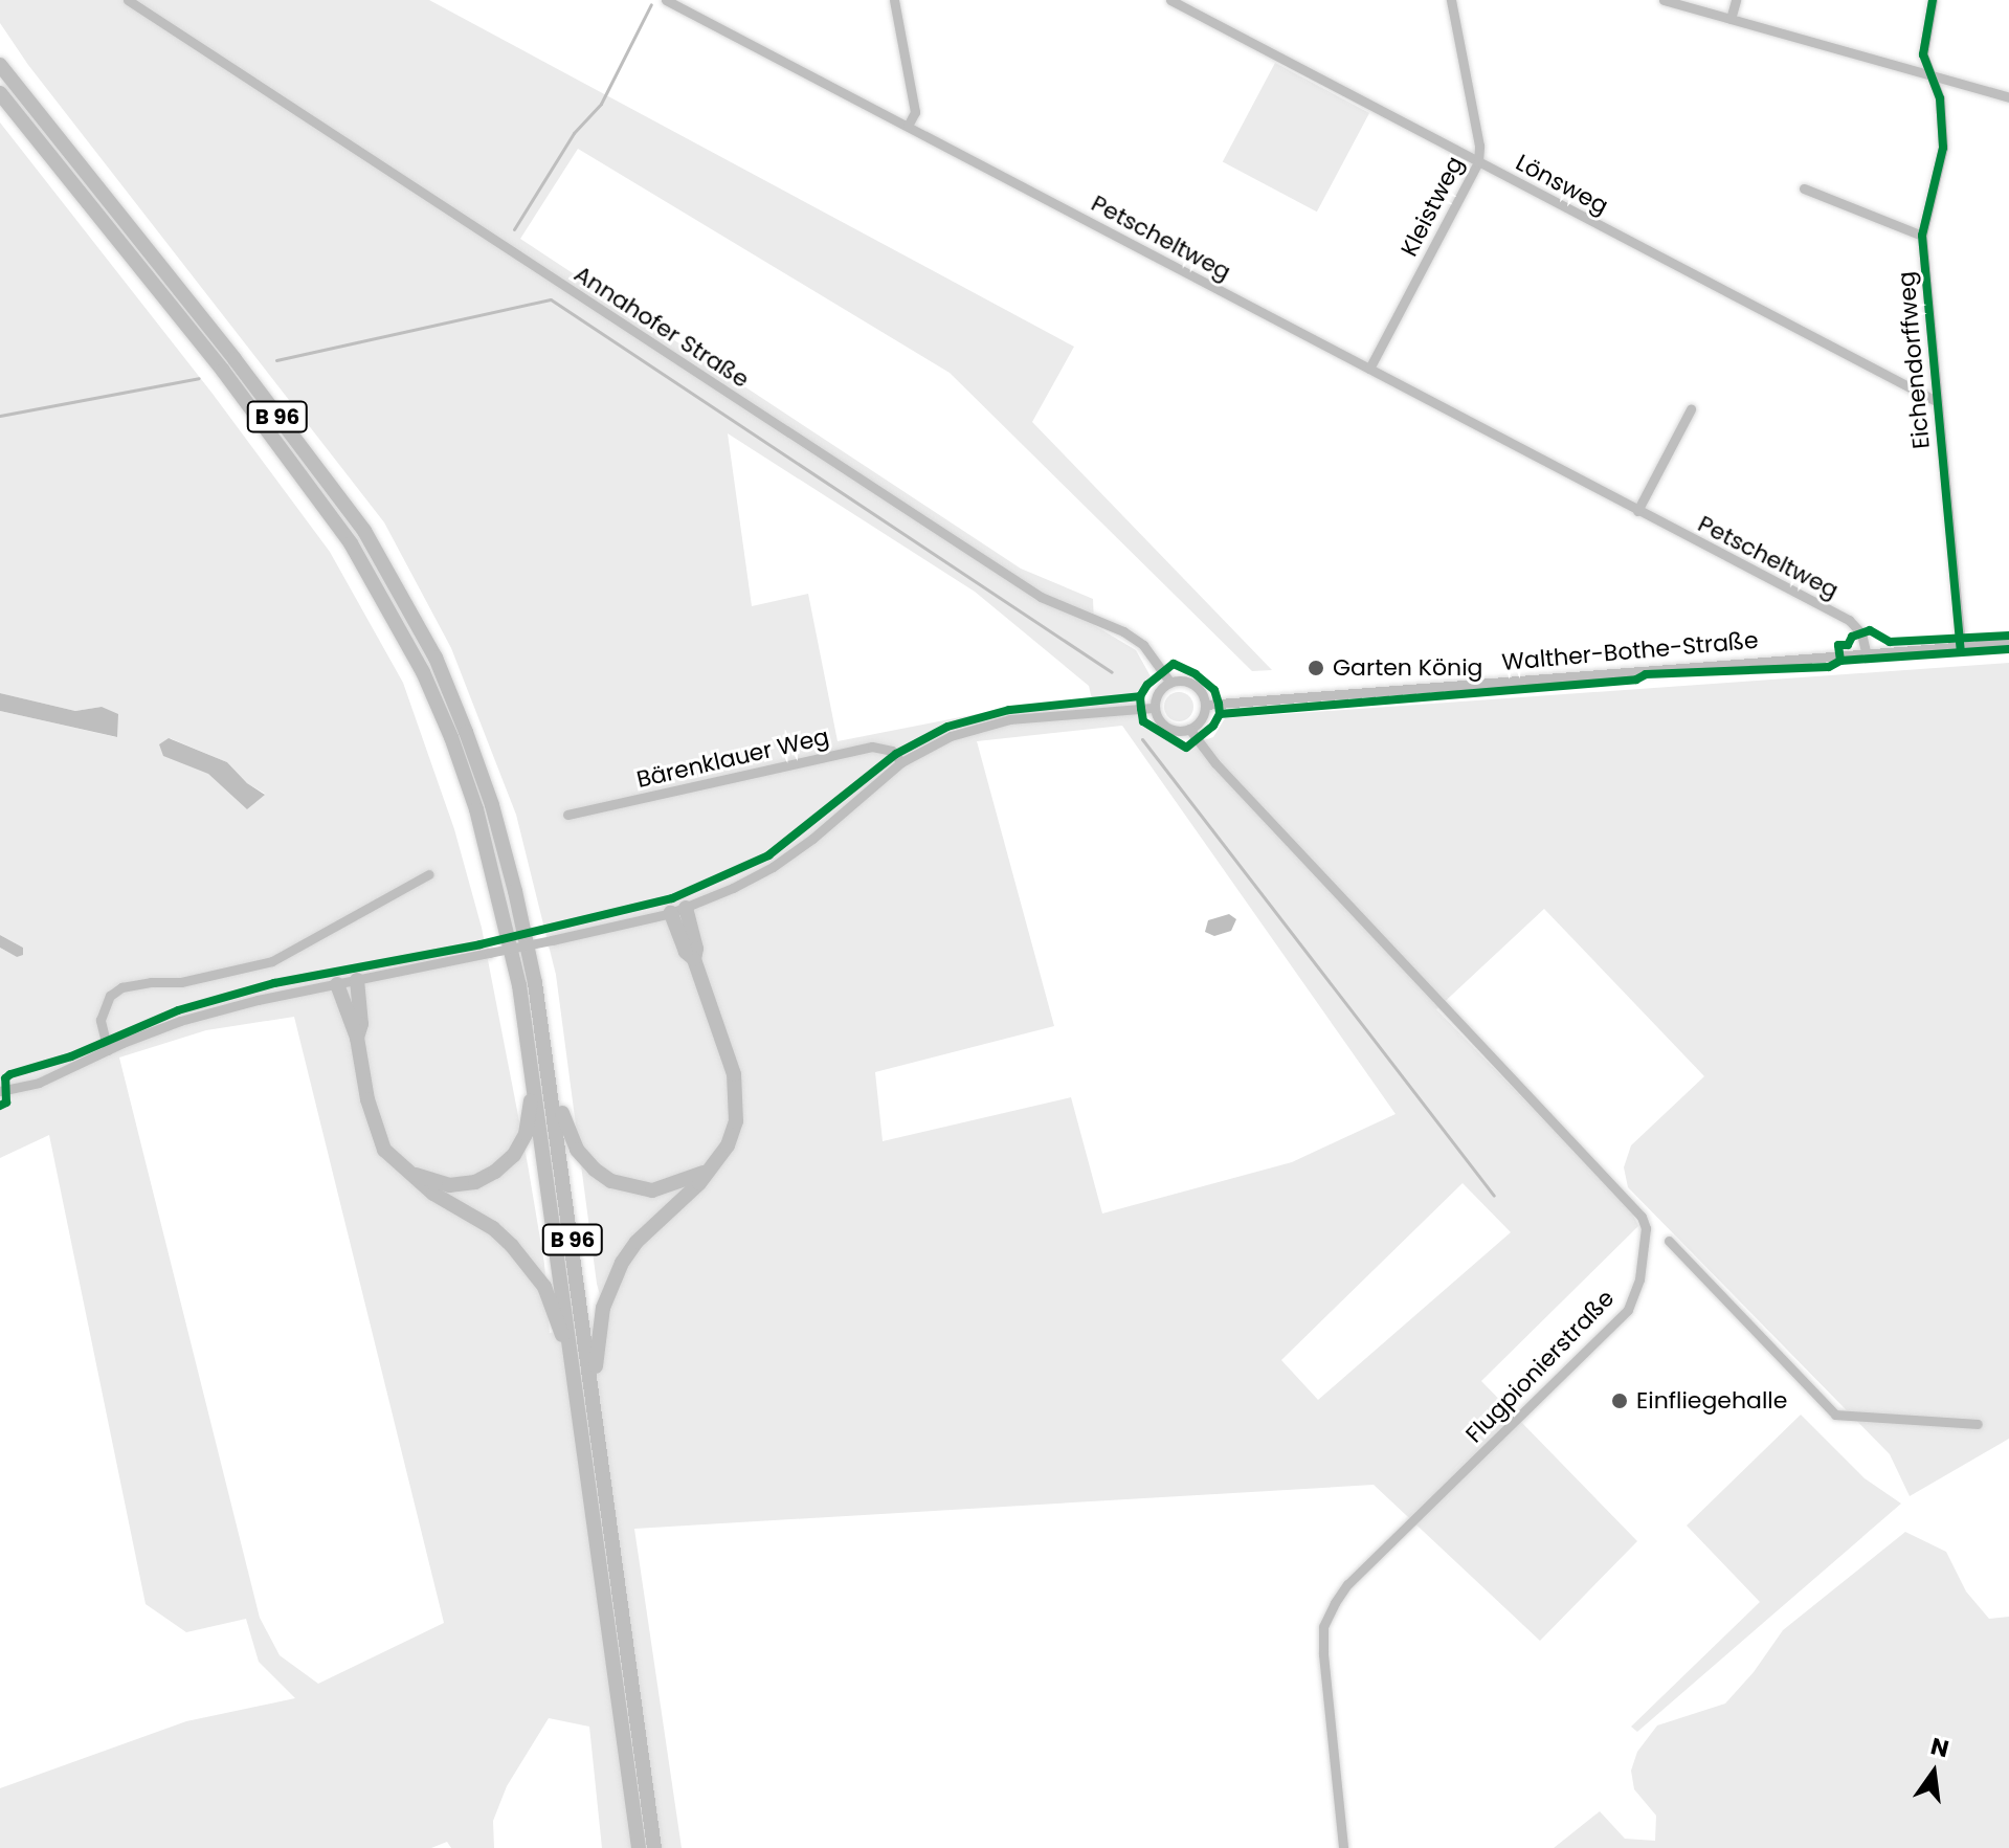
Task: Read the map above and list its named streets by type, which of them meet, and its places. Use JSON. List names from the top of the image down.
{
  "streets": {
    "highway": ["B 96"],
    "street": [
      "Lönsweg",
      "Kleistweg",
      "Petscheltweg",
      "Annahofer Straße",
      "Eichendorffweg",
      "Walther-Bothe-Straße",
      "Bärenklauer Weg",
      "Flugpionierstraße"
    ]
  },
  "crossings": [
    ["Lönsweg", "Kleistweg"],
    ["Lönsweg", "Eichendorffweg"],
    ["Kleistweg", "Petscheltweg"],
    ["Petscheltweg", "Walther-Bothe-Straße"],
    ["Annahofer Straße", "Walther-Bothe-Straße"],
    ["Annahofer Straße", "Flugpionierstraße"],
    ["Eichendorffweg", "Walther-Bothe-Straße"],
    ["Walther-Bothe-Straße", "Flugpionierstraße"]
  ],
  "places": ["Garten König", "Einfliegehalle"],
  "north": "top"
}
